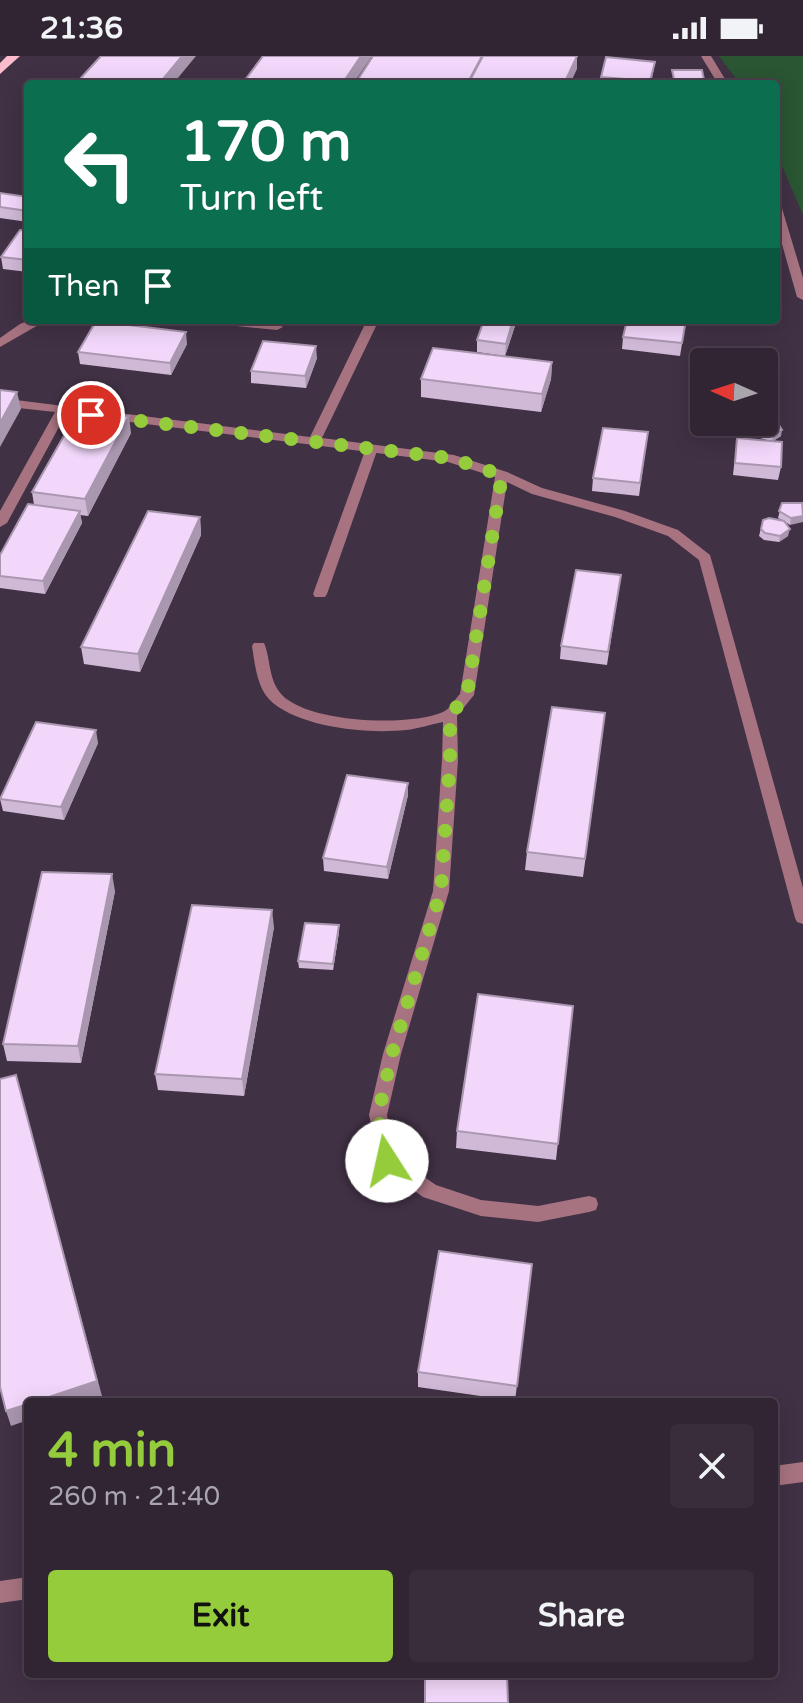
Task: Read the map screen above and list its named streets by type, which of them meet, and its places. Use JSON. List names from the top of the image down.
{
  "north": "left",
  "page": {
    "status": "21:36",
    "turn": ["170 m", "Turn left"],
    "then": "Then",
    "heading": ["4 min", "260 m · 21:40"],
    "buttons": ["Exit", "Share"]
  }
}
